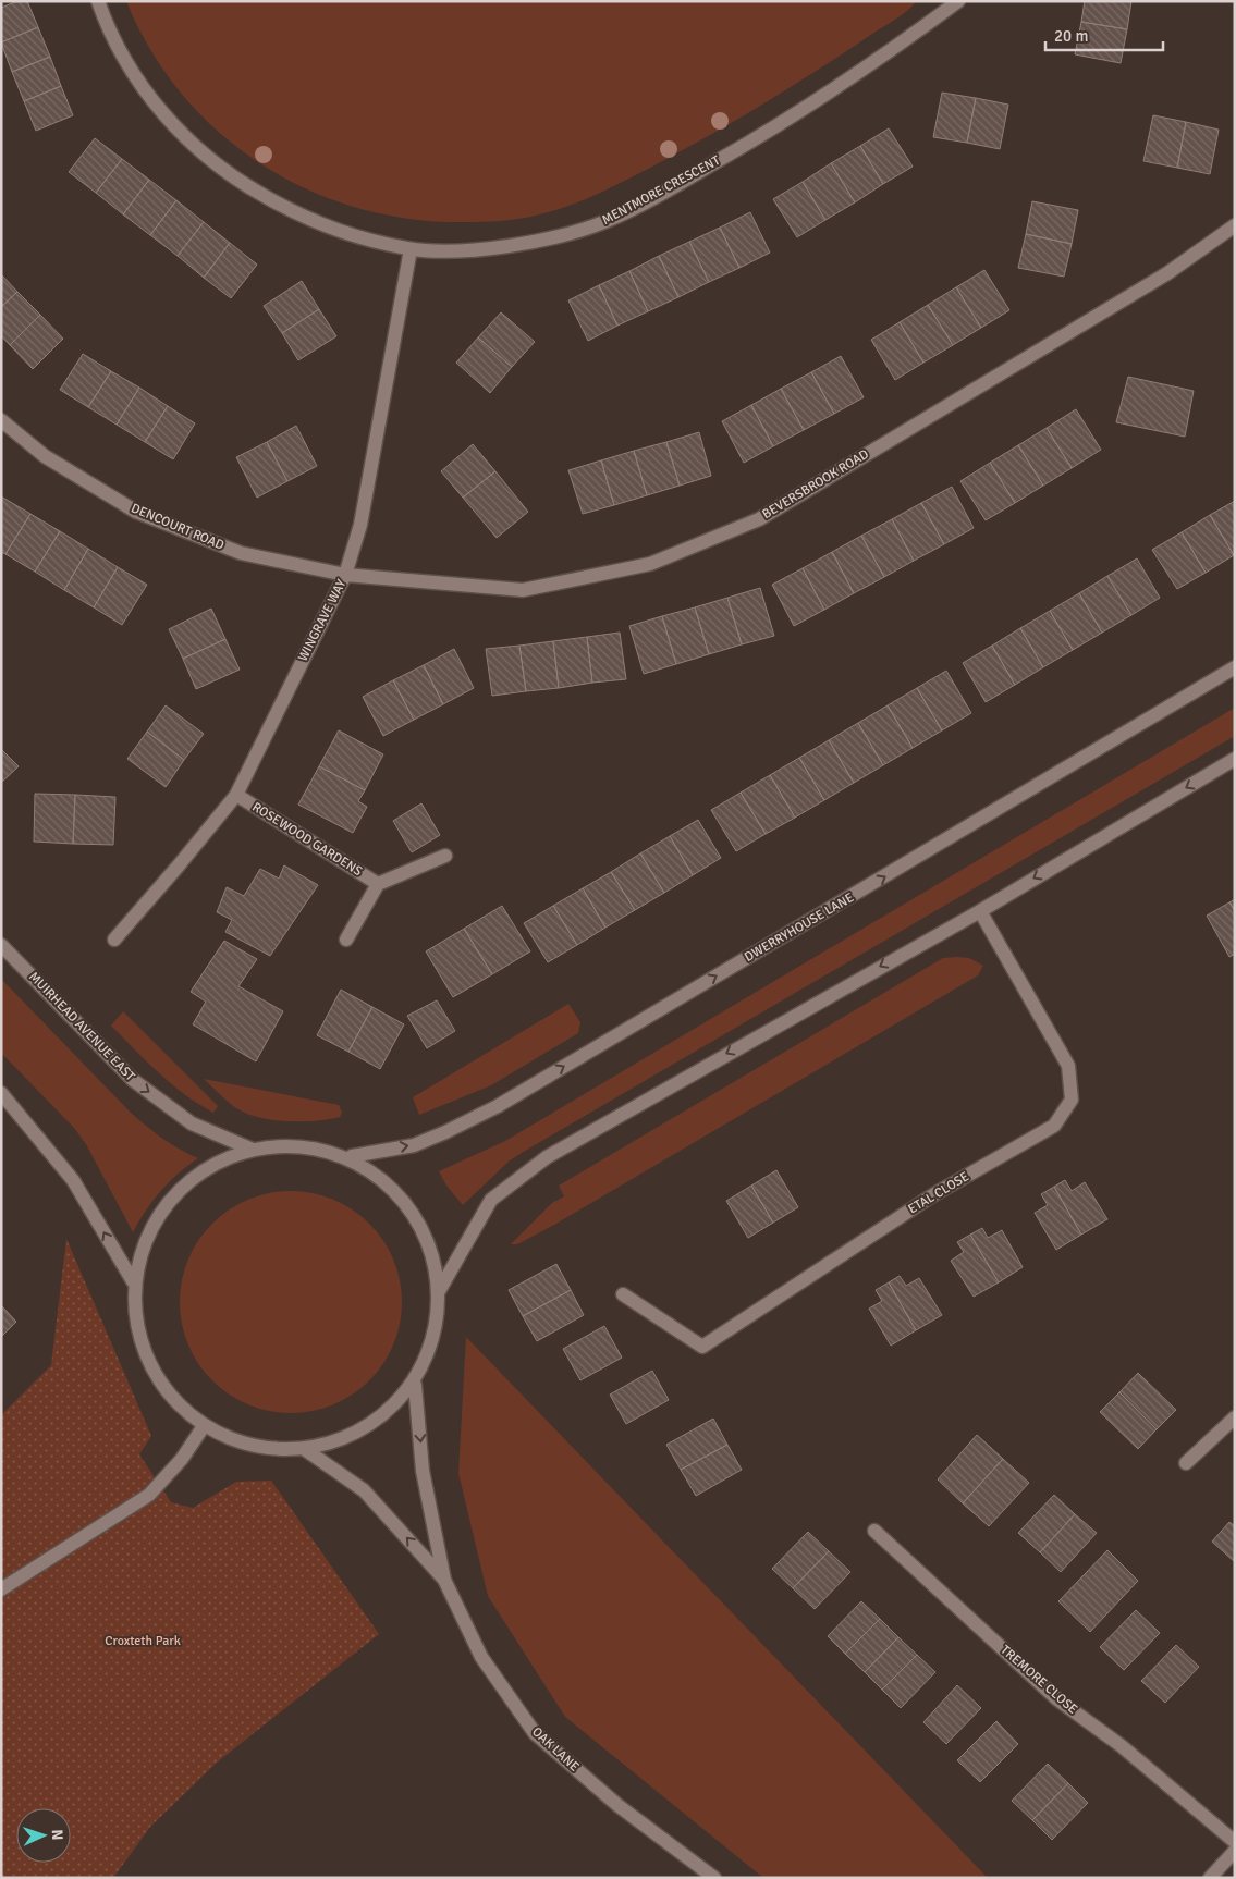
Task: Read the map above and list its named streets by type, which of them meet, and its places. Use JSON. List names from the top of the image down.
{
  "streets": {
    "street": [
      "MENTMORE CRESCENT",
      "BEVERSBROOK ROAD",
      "DENCOURT ROAD",
      "WINGRAVE WAY",
      "ROSEWOOD GARDENS",
      "DWERRYHOUSE LANE",
      "MUIRHEAD AVENUE EAST",
      "ETAL CLOSE",
      "TREMORE CLOSE",
      "OAK LANE"
    ]
  },
  "crossings": [
    ["MENTMORE CRESCENT", "WINGRAVE WAY"],
    ["BEVERSBROOK ROAD", "DENCOURT ROAD"],
    ["BEVERSBROOK ROAD", "WINGRAVE WAY"],
    ["DENCOURT ROAD", "WINGRAVE WAY"],
    ["WINGRAVE WAY", "ROSEWOOD GARDENS"]
  ],
  "parks": ["Croxteth Park"],
  "scale_bar": "20 m",
  "north": "right"
}
